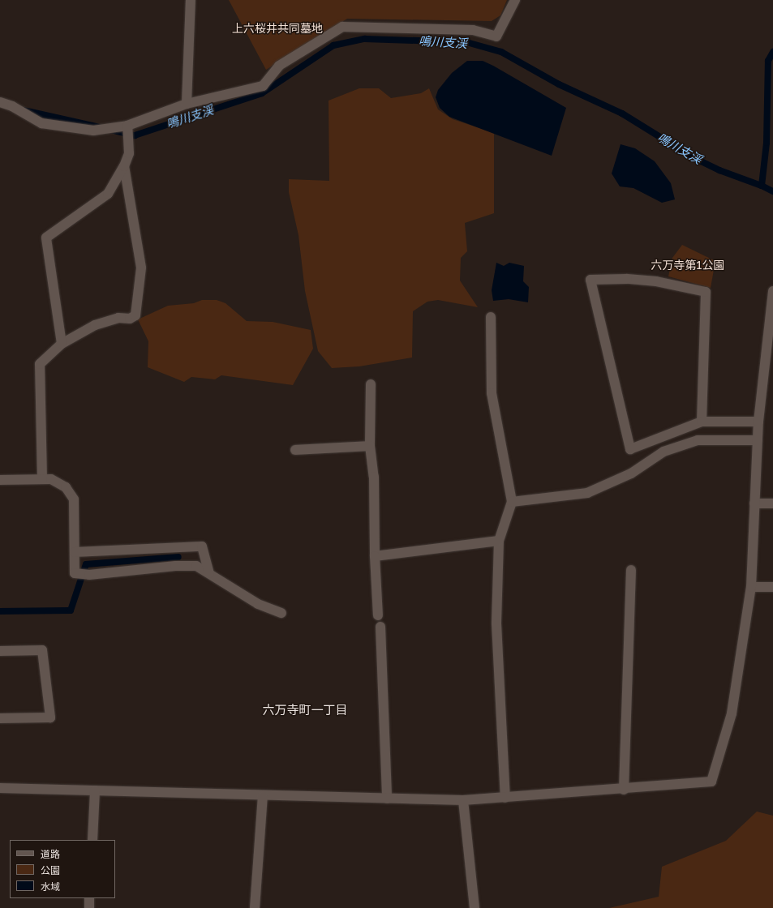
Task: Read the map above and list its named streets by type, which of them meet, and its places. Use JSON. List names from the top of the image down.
{
  "districts": ["六万寺町一丁目"],
  "water": ["鳴川支渓"],
  "parks": ["上六桜井共同墓地", "六万寺第1公園"],
  "legend": ["道路", "公園", "水域"]
}
